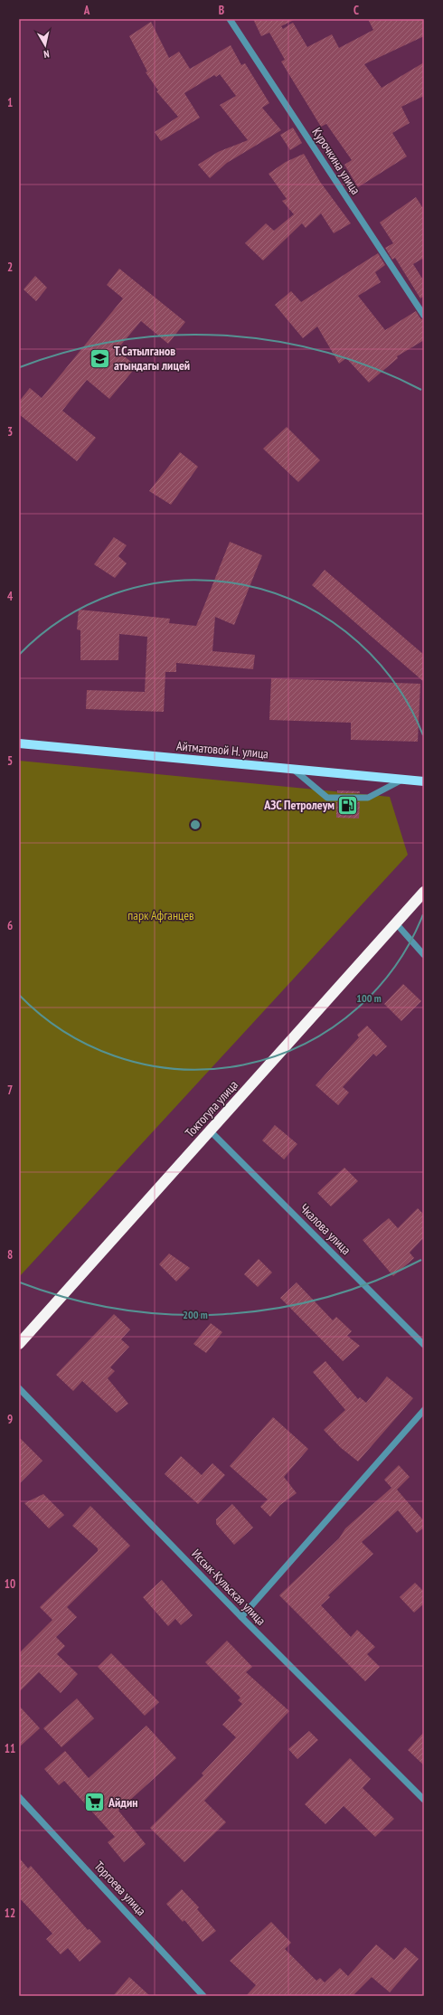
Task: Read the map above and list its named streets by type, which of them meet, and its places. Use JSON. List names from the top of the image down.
{
  "streets": {
    "highway": ["Токтогула улица"],
    "main road": ["Айтматовой Н. улица"],
    "street": [
      "Курочкина улица",
      "Чкалова улица",
      "Иссык-Кульская улица",
      "Торгоева улица"
    ]
  },
  "crossings": [
    ["Токтогула улица", "Чкалова улица"]
  ],
  "parks": ["парк Афганцев"],
  "places": {
    "school or university": ["Т.Сатылганов атындагы лицей"],
    "fuel station": ["АЗС Петролеум"],
    "supermarket": ["Айдин"]
  },
  "north": "bottom",
  "grid": {
    "columns": ["A", "B", "C"],
    "rows": [
      "1",
      "2",
      "3",
      "4",
      "5",
      "6",
      "7",
      "8",
      "9",
      "10",
      "11",
      "12"
    ]
  },
  "rings": ["100 m", "200 m"]
}
